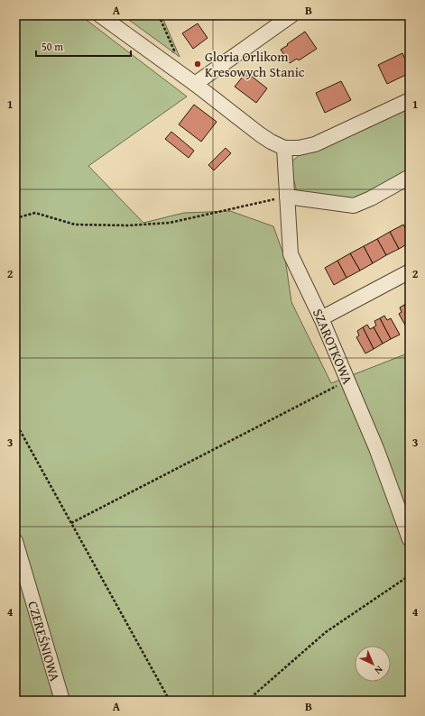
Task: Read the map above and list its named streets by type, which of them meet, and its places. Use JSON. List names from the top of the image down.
{
  "streets": {
    "street": ["SZAROTKOWA", "CZEREŚNIOWA"]
  },
  "places": ["Gloria Orlikom Kresowych Stanic"],
  "scale_bar": "50 m",
  "north": "bottom right",
  "grid": {
    "columns": ["A", "B"],
    "rows": [
      "1",
      "2",
      "3",
      "4"
    ]
  }
}
